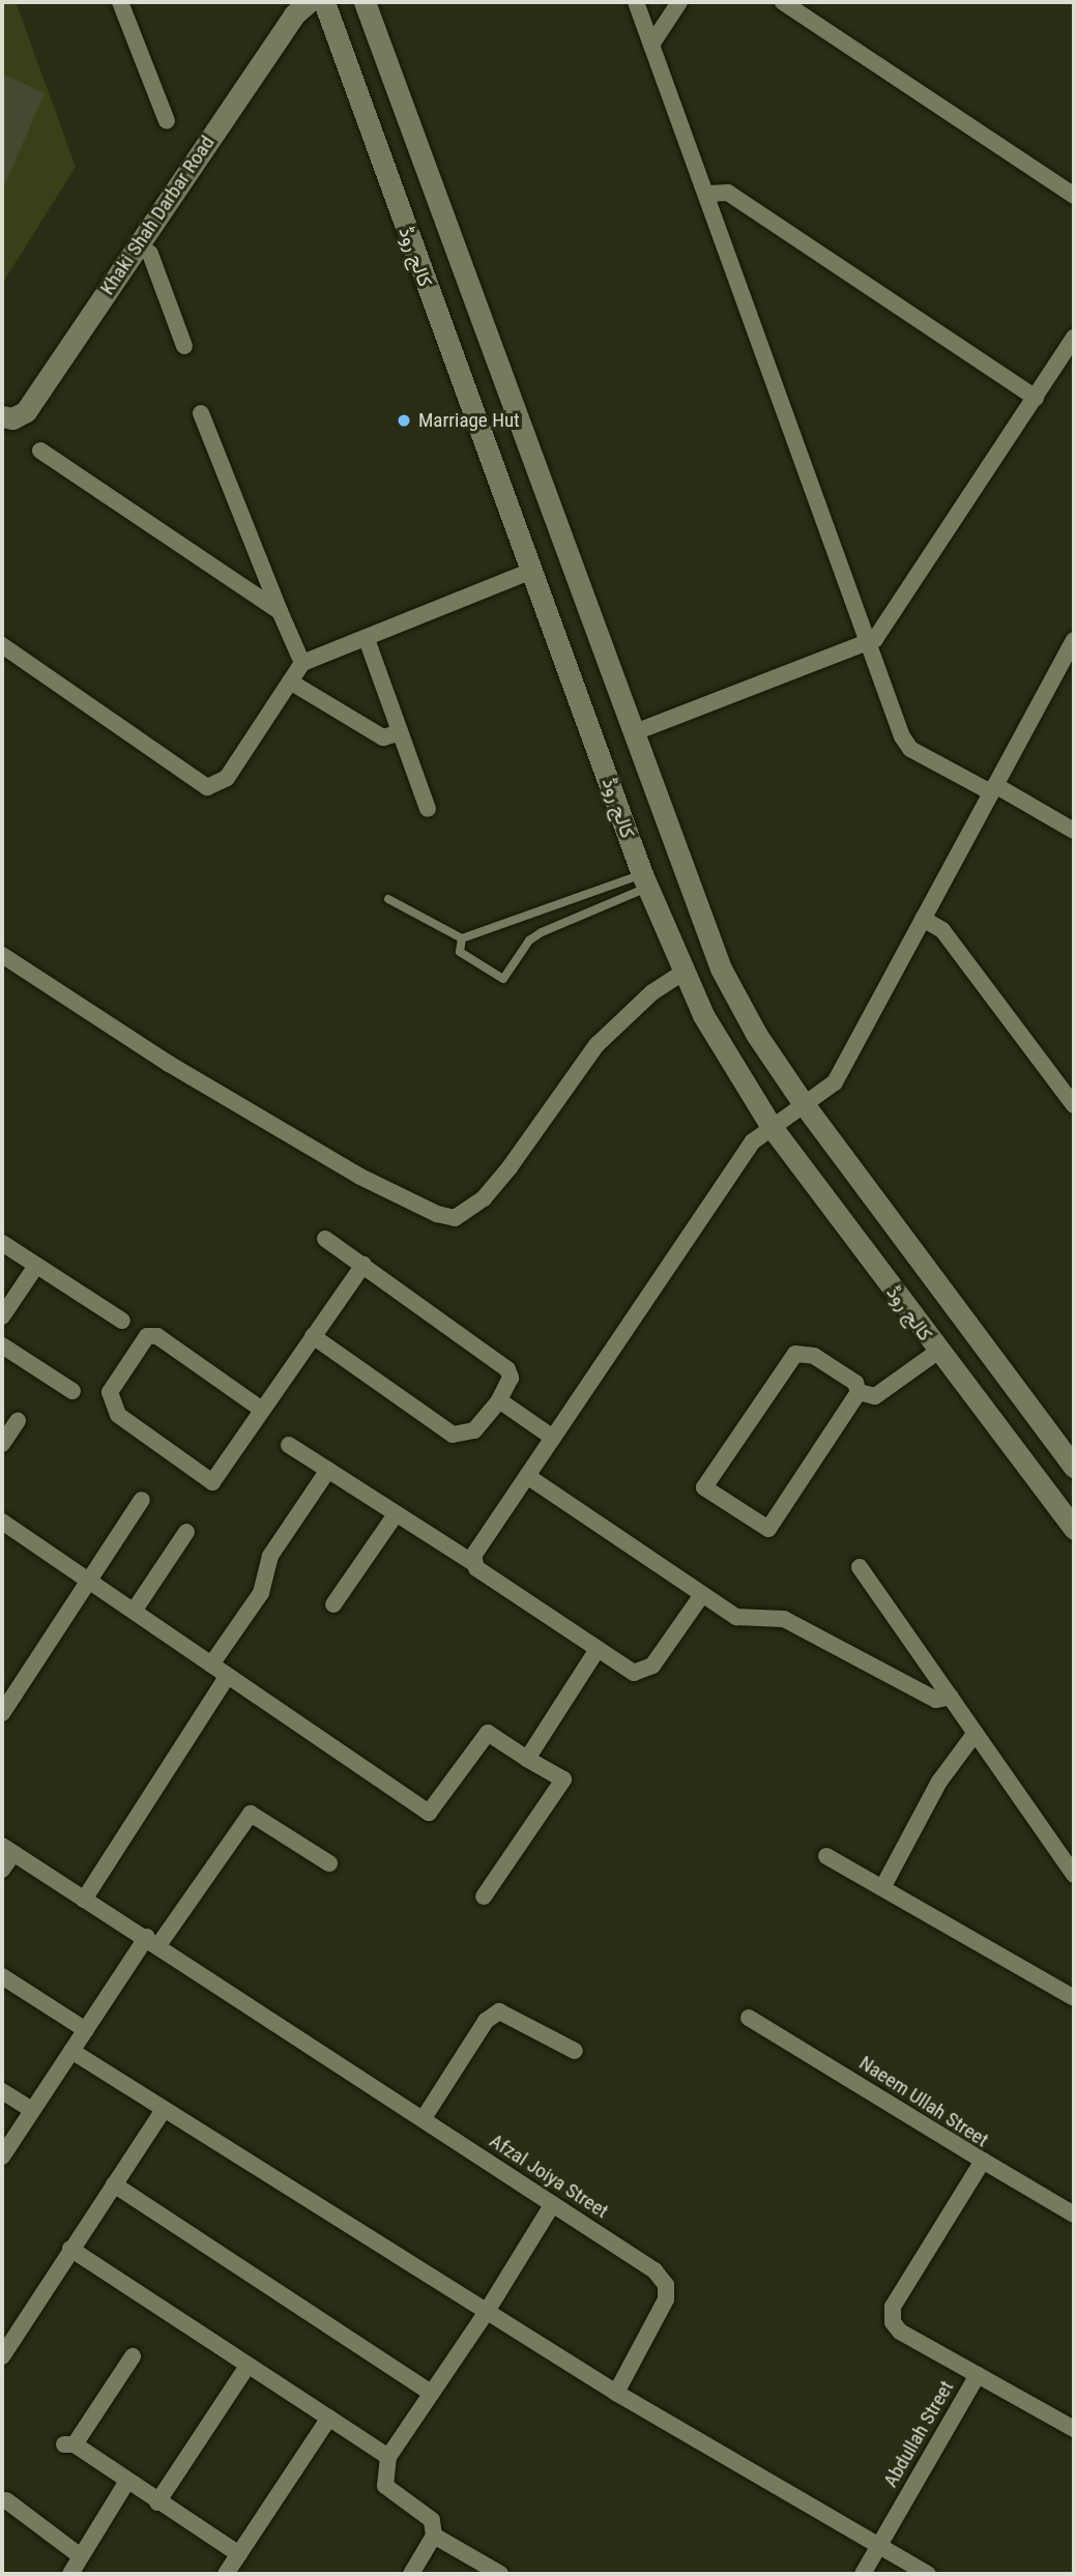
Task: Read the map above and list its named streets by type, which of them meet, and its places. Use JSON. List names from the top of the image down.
{
  "streets": {
    "main road": ["Khaki Shah Darbar Road", "کالج روڈ"],
    "street": ["Naeem Ullah Street", "Afzal Joiya Street", "Abdullah Street"]
  },
  "crossings": [
    ["Naeem Ullah Street", "Abdullah Street"]
  ],
  "places": ["Marriage Hut"]
}
